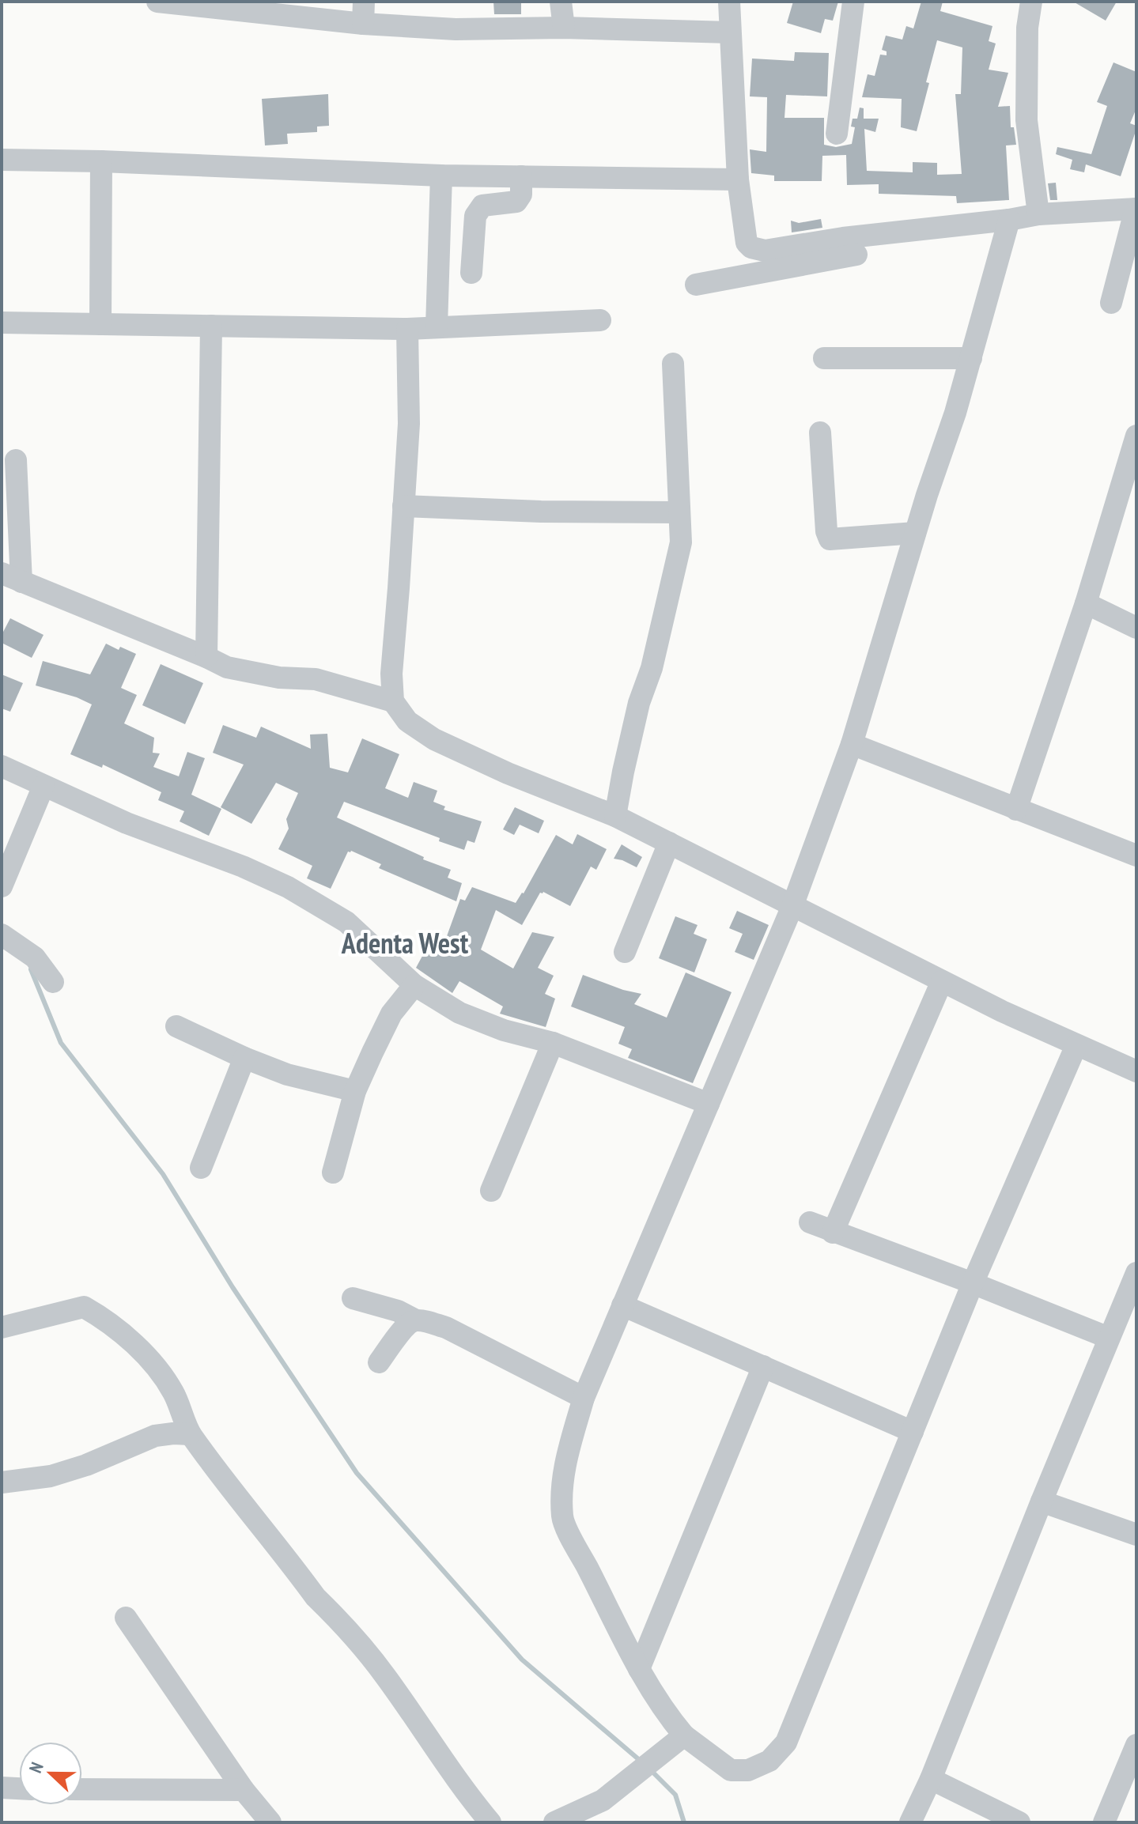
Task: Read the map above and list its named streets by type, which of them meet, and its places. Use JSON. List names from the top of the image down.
{
  "districts": ["Adenta West"],
  "north": "left"
}
